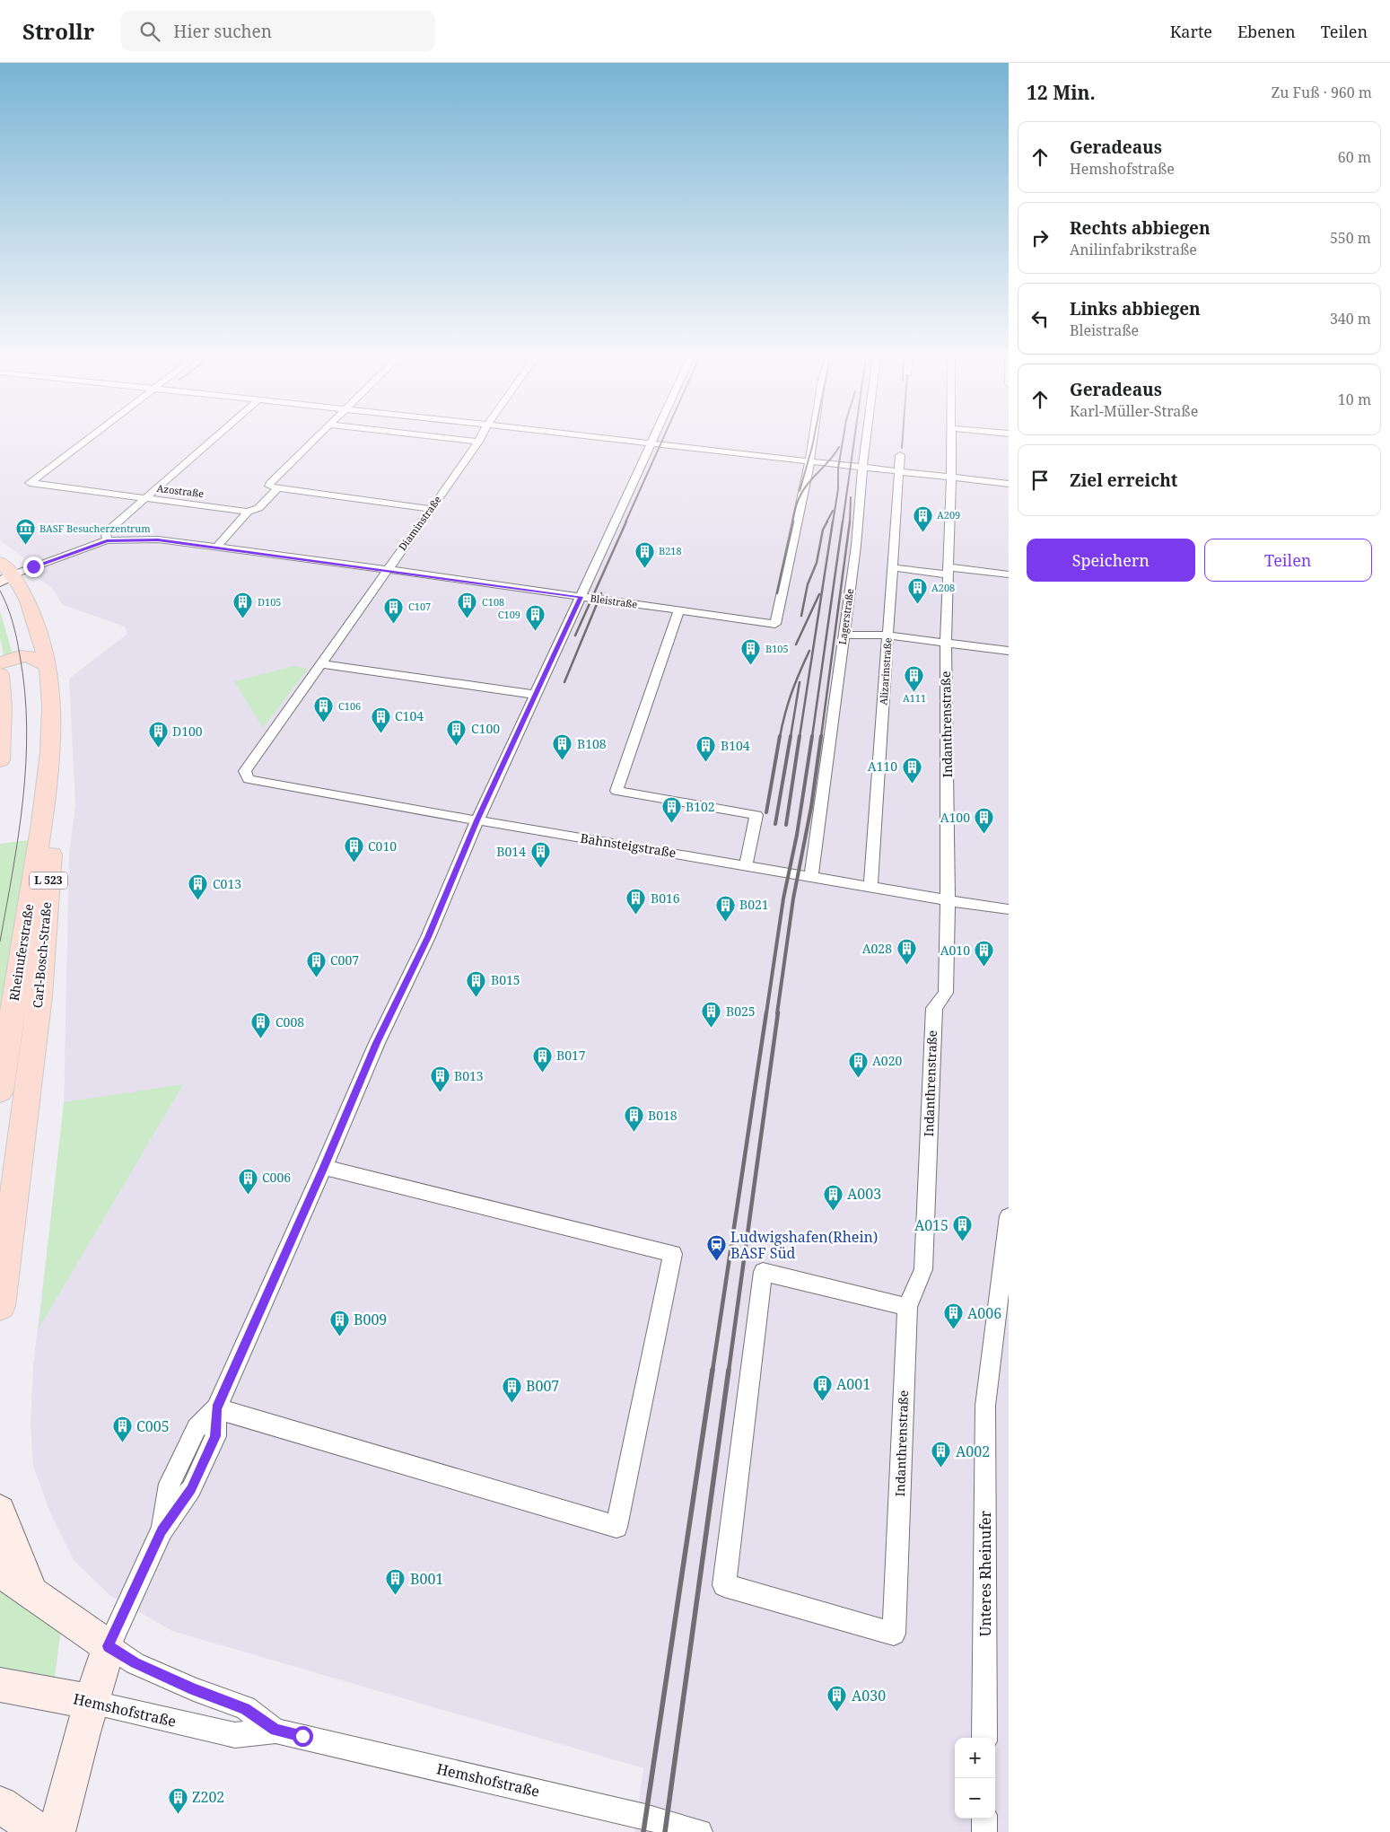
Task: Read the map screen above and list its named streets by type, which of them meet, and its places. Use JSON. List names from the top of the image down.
{
  "streets": {
    "main road": [
      "L 523",
      "Rheinuferstraße",
      "Carl-Bosch-Straße",
      "Hemshofstraße"
    ],
    "street": [
      "Azostraße",
      "Diaminstraße",
      "Bleistraße",
      "Lagerstraße",
      "Alizarinstraße",
      "Indanthrenstraße",
      "Bahnsteigstraße",
      "Unteres Rheinufer"
    ]
  },
  "crossings": [
    ["Diaminstraße", "Bleistraße"],
    ["Diaminstraße", "Bahnsteigstraße"],
    ["Lagerstraße", "Bahnsteigstraße"],
    ["Alizarinstraße", "Bahnsteigstraße"],
    ["Indanthrenstraße", "Bahnsteigstraße"],
    ["Rheinuferstraße", "Carl-Bosch-Straße"]
  ],
  "places": {
    "building": [
      "A209",
      "B218",
      "A208",
      "D105",
      "C108",
      "C107",
      "C109",
      "B105",
      "A111",
      "C106",
      "C104",
      "C100",
      "D100",
      "B108",
      "B104",
      "A110",
      "B102",
      "A100",
      "C010",
      "B014",
      "C013",
      "B016",
      "B021",
      "A028",
      "A010",
      "C007",
      "B015",
      "B025",
      "C008",
      "B017",
      "A020",
      "B013",
      "B018",
      "C006",
      "A003",
      "A015",
      "A006",
      "B009",
      "A001",
      "B007",
      "C005",
      "A002",
      "B001",
      "A030",
      "Z202"
    ],
    "museum": ["BASF Besucherzentrum"],
    "station": ["Ludwigshafen(Rhein) BASF Süd"]
  },
  "page": {
    "header": "Strollr",
    "search": "Hier suchen",
    "nav": ["Karte", "Ebenen", "Teilen"],
    "heading": ["12 Min.", "Zu Fuß · 960 m"],
    "list": [
      ["Geradeaus", "Hemshofstraße", "60 m"],
      ["Rechts abbiegen", "Anilinfabrikstraße", "550 m"],
      ["Links abbiegen", "Bleistraße", "340 m"],
      ["Geradeaus", "Karl-Müller-Straße", "10 m"],
      "Ziel erreicht"
    ],
    "buttons": ["Speichern", "Teilen"],
    "map_buttons": ["+", "−"]
  }
}
